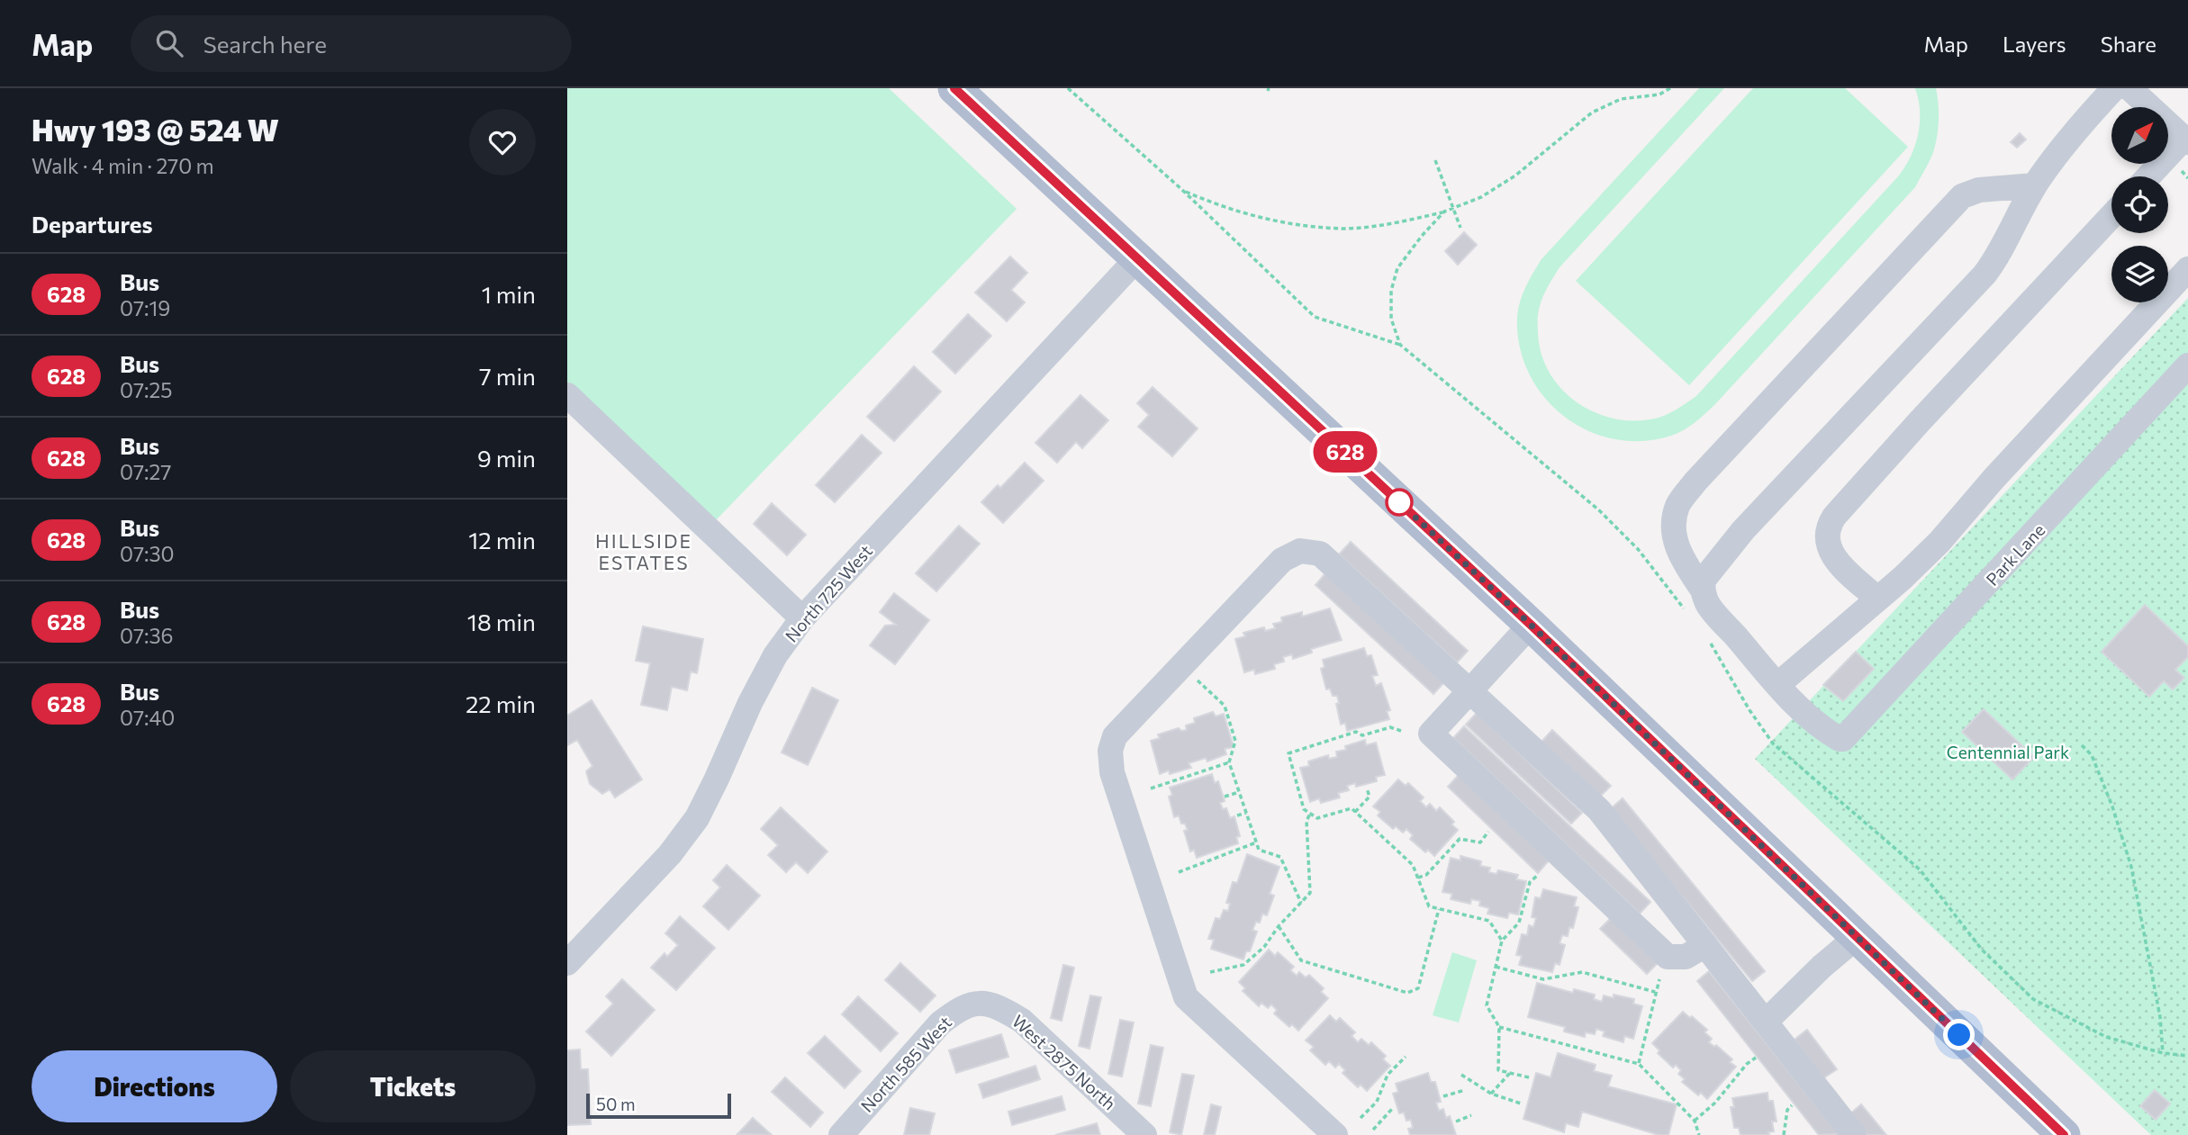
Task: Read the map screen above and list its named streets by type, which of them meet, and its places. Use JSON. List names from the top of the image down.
{
  "streets": {
    "street": [
      "Park Lane",
      "North 725 West",
      "West 2875 North",
      "North 585 West"
    ]
  },
  "crossings": [
    ["West 2875 North", "North 585 West"]
  ],
  "districts": ["HILLSIDE ESTATES"],
  "parks": ["Centennial Park"],
  "lines": ["bus line 628"],
  "scale_bar": "50 m",
  "north": "top right",
  "page": {
    "header": "Map",
    "search": "Search here",
    "nav": ["Map", "Layers", "Share"],
    "heading": [
      ["Hwy 193 @ 524 W", "Walk · 4 min · 270 m"],
      "Departures"
    ],
    "on_map": "628",
    "list": [
      {
        "mark": "628",
        "name": "Bus",
        "note": "07:19",
        "value": "1 min"
      },
      {
        "mark": "628",
        "name": "Bus",
        "note": "07:25",
        "value": "7 min"
      },
      {
        "mark": "628",
        "name": "Bus",
        "note": "07:27",
        "value": "9 min"
      },
      {
        "mark": "628",
        "name": "Bus",
        "note": "07:30",
        "value": "12 min"
      },
      {
        "mark": "628",
        "name": "Bus",
        "note": "07:36",
        "value": "18 min"
      },
      {
        "mark": "628",
        "name": "Bus",
        "note": "07:40",
        "value": "22 min"
      }
    ],
    "buttons": ["Directions", "Tickets"],
    "scale": "50 m"
  }
}
